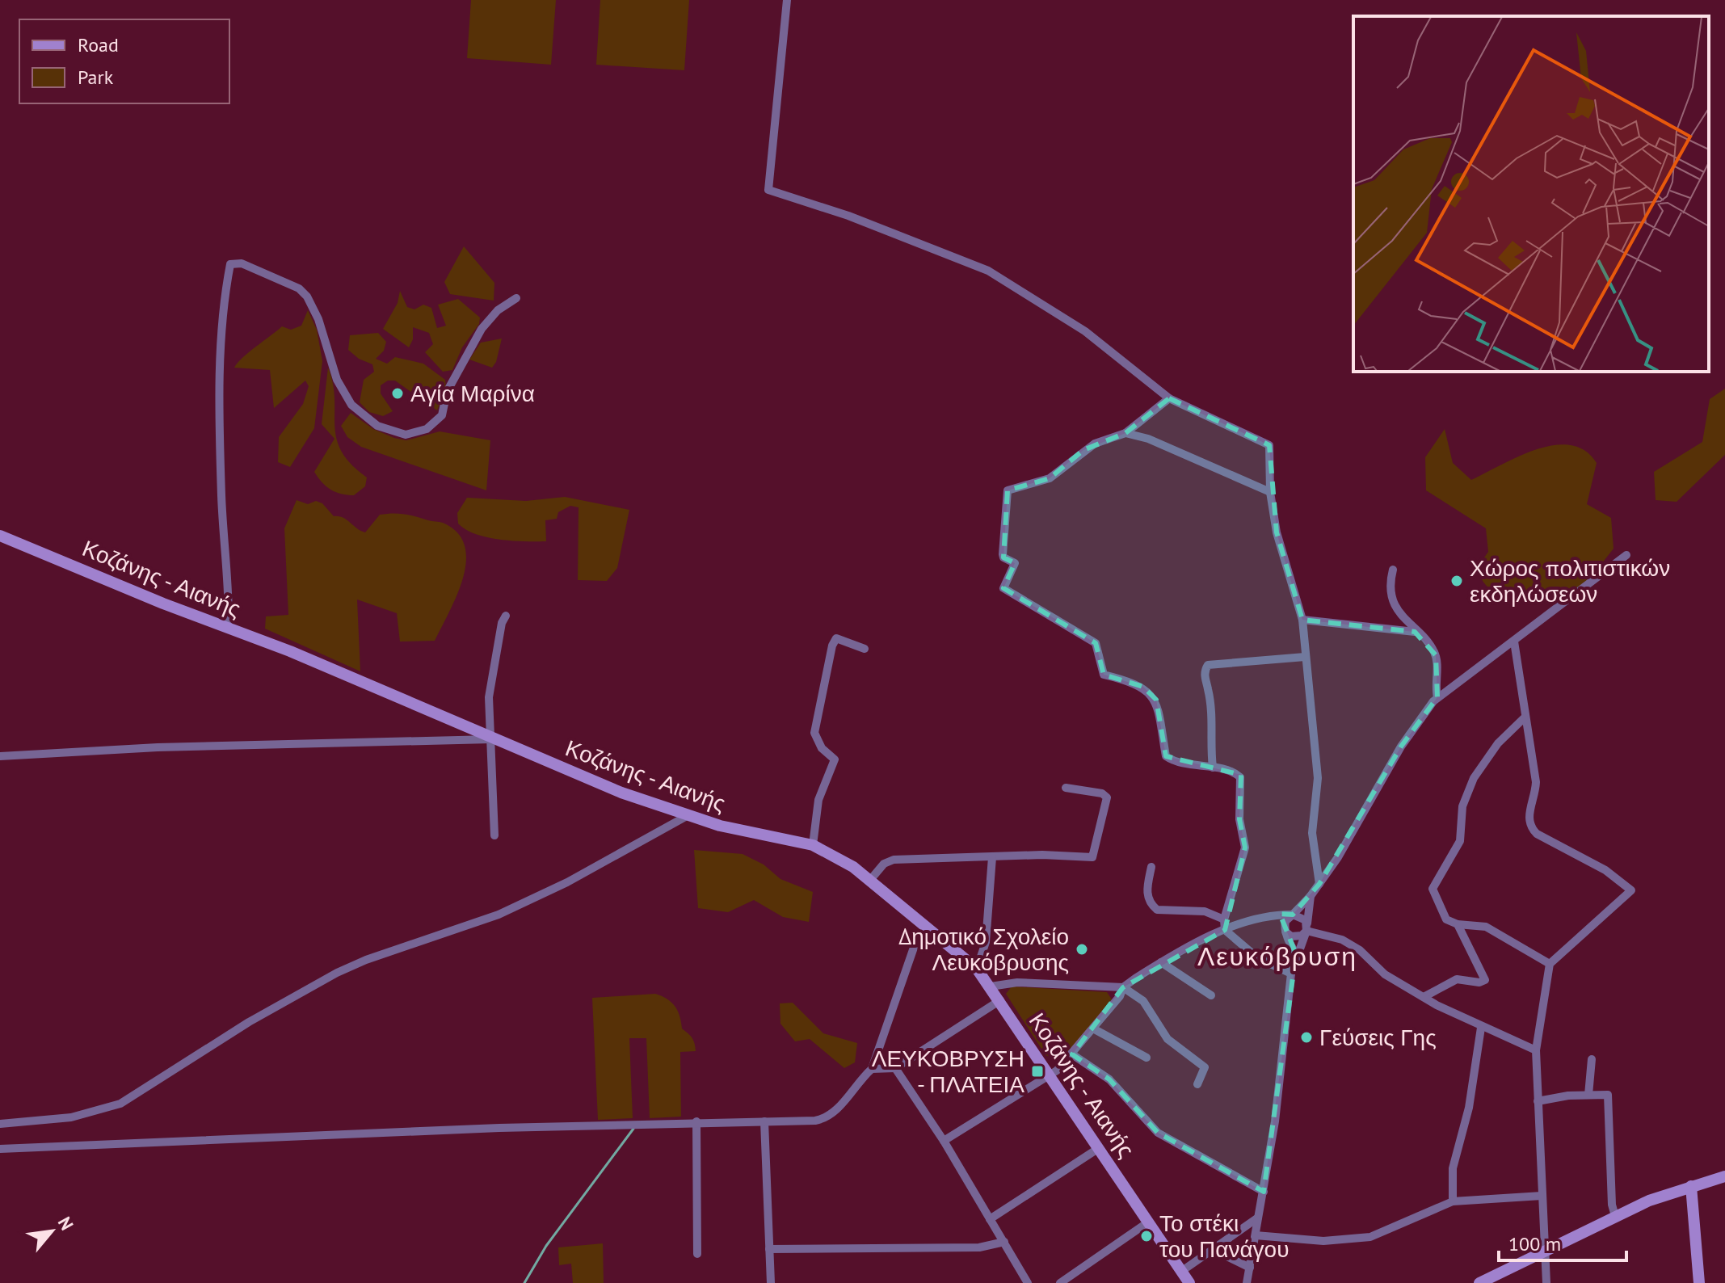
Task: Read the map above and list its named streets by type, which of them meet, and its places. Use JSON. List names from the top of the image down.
{
  "streets": {
    "main road": ["Κοζάνης - Αιανής"]
  },
  "districts": ["Λευκόβρυση"],
  "places": {
    "other": [
      "Αγία Μαρίνα",
      "Χώρος πολιτιστικών εκδηλώσεων",
      "Δημοτικό Σχολείο Λευκόβρυσης",
      "Γεύσεις Γης",
      "Το στέκι του Πανάγου"
    ],
    "transit": ["ΛΕΥΚΟΒΡΥΣΗ - ΠΛΑΤΕΙΑ"]
  },
  "legend": ["Road", "Park"],
  "scale_bar": "100 m",
  "north": "top right"
}
